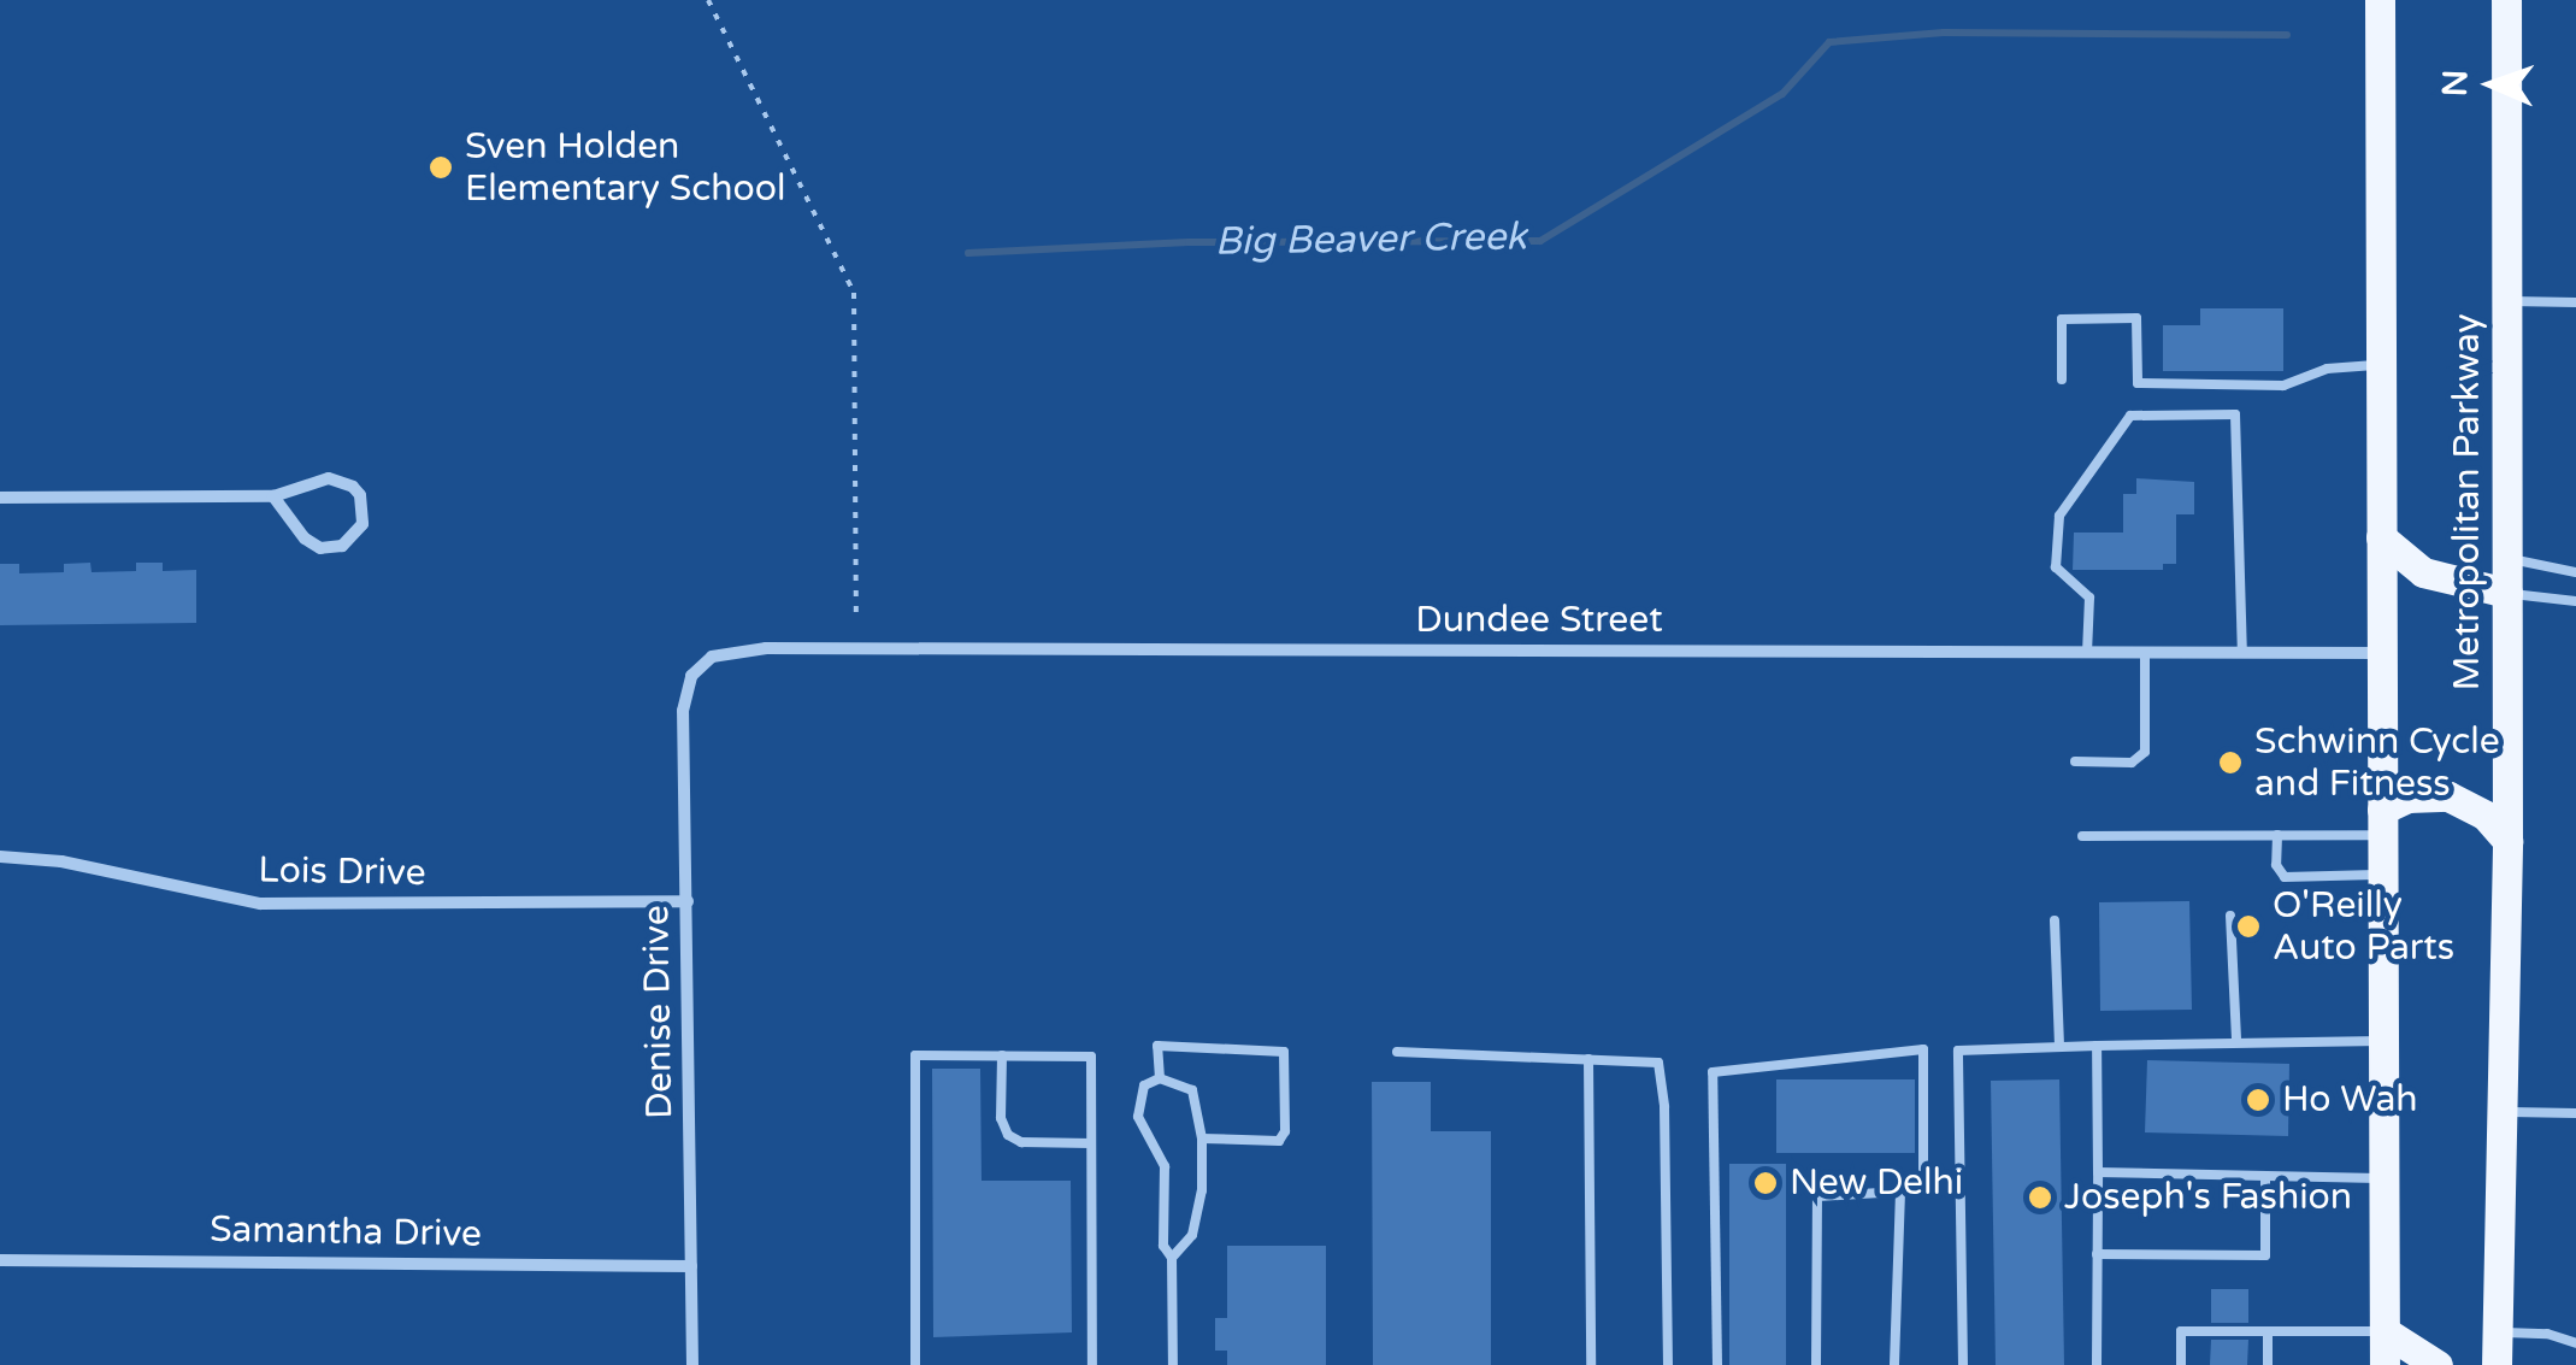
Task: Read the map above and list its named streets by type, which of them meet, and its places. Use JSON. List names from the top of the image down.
{
  "streets": {
    "main road": ["Metropolitan Parkway"],
    "street": [
      "Dundee Street",
      "Lois Drive",
      "Denise Drive",
      "Samantha Drive"
    ]
  },
  "crossings": [
    ["Dundee Street", "Denise Drive"],
    ["Lois Drive", "Denise Drive"],
    ["Denise Drive", "Samantha Drive"]
  ],
  "water": ["Big Beaver Creek"],
  "places": [
    "Sven Holden Elementary School",
    "Schwinn Cycle and Fitness",
    "O'Reilly Auto Parts",
    "Ho Wah",
    "New Delhi",
    "Joseph's Fashion"
  ],
  "north": "left"
}
